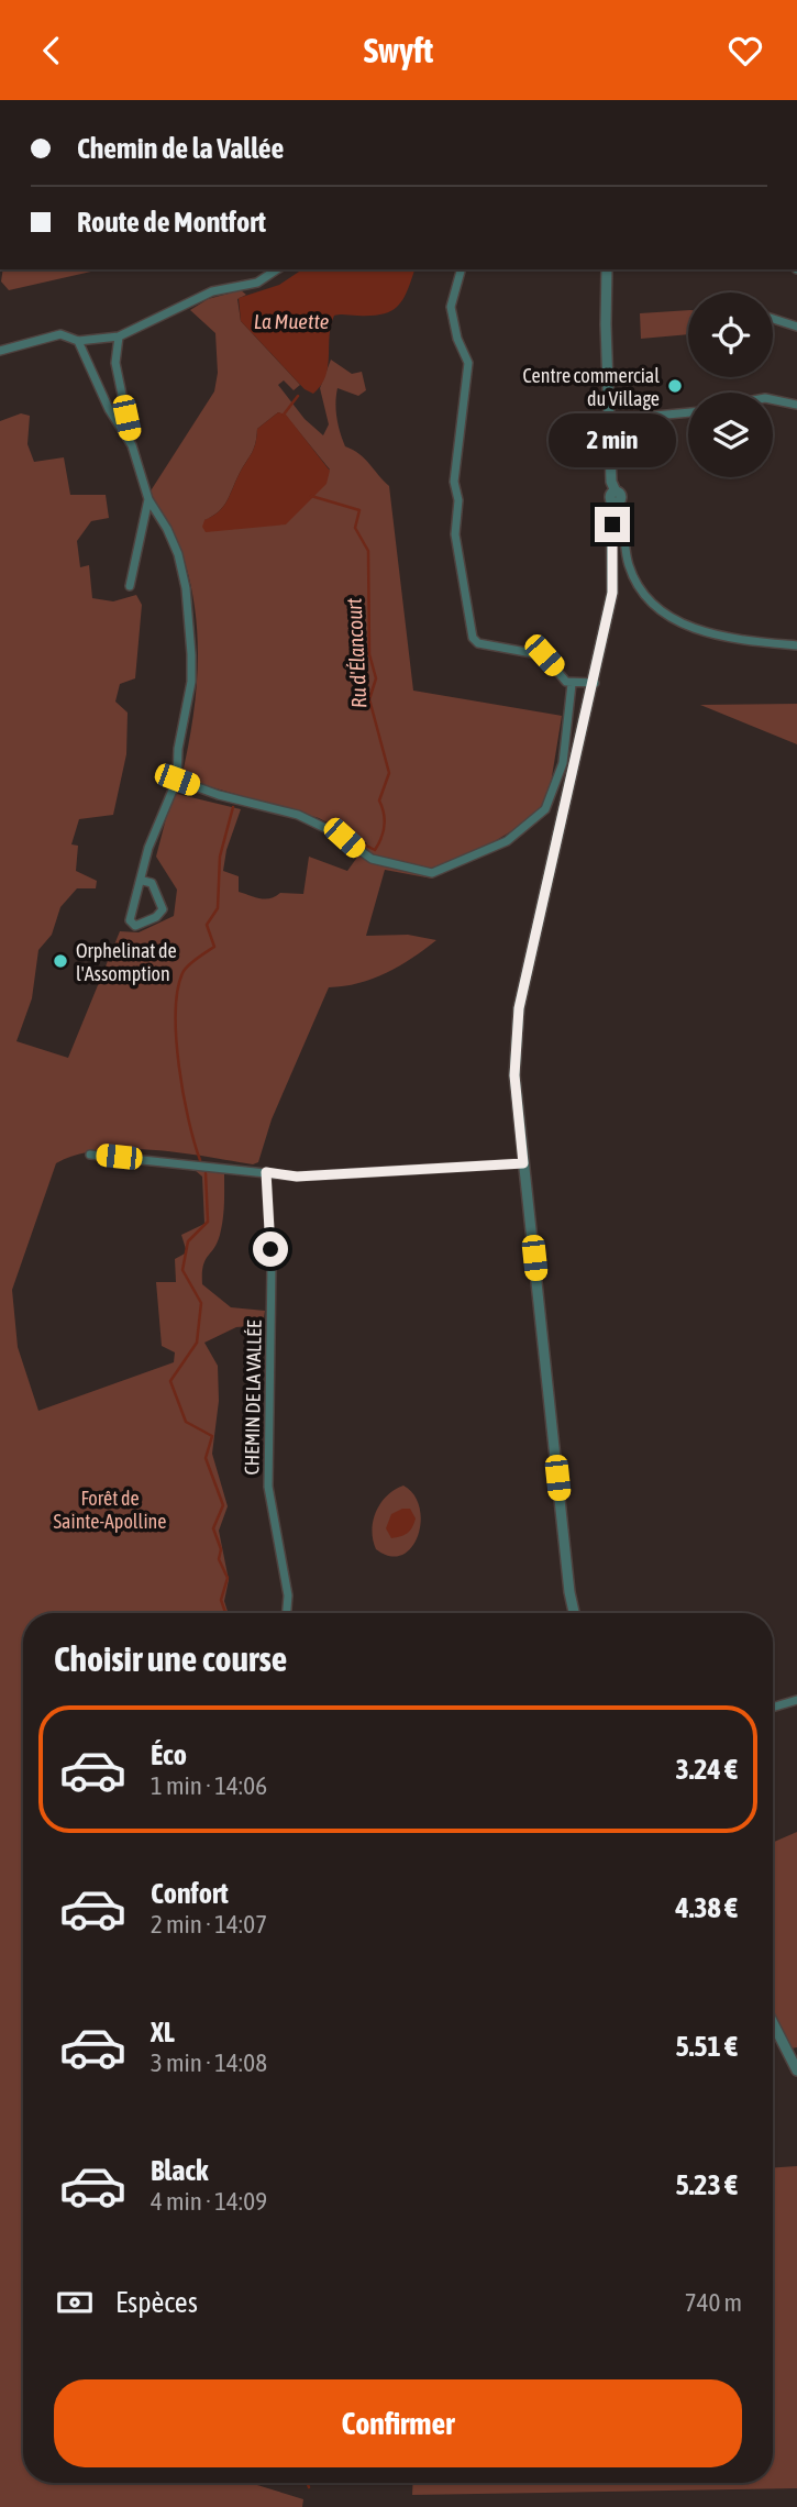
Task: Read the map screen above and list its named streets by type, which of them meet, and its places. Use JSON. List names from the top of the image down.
{
  "streets": {
    "street": ["CHEMIN DE LA VALLÉE"]
  },
  "water": ["La Muette", "Ru d'Élancourt"],
  "parks": ["Forêt de Sainte-Apolline"],
  "places": ["Centre commercial du Village", "Orphelinat de l'Assomption"],
  "page": {
    "header": "Swyft",
    "banner": ["Chemin de la Vallée", "Route de Montfort"],
    "bubble": "2 min",
    "heading": "Choisir une course",
    "list": [
      {
        "name": "Éco",
        "note": "1 min · 14:06",
        "value": "3.24 €"
      },
      {
        "name": "Confort",
        "note": "2 min · 14:07",
        "value": "4.38 €"
      },
      {
        "name": "XL",
        "note": "3 min · 14:08",
        "value": "5.51 €"
      },
      {
        "name": "Black",
        "note": "4 min · 14:09",
        "value": "5.23 €"
      }
    ],
    "pay": ["Espèces", "740 m"],
    "buttons": "Confirmer"
  }
}
